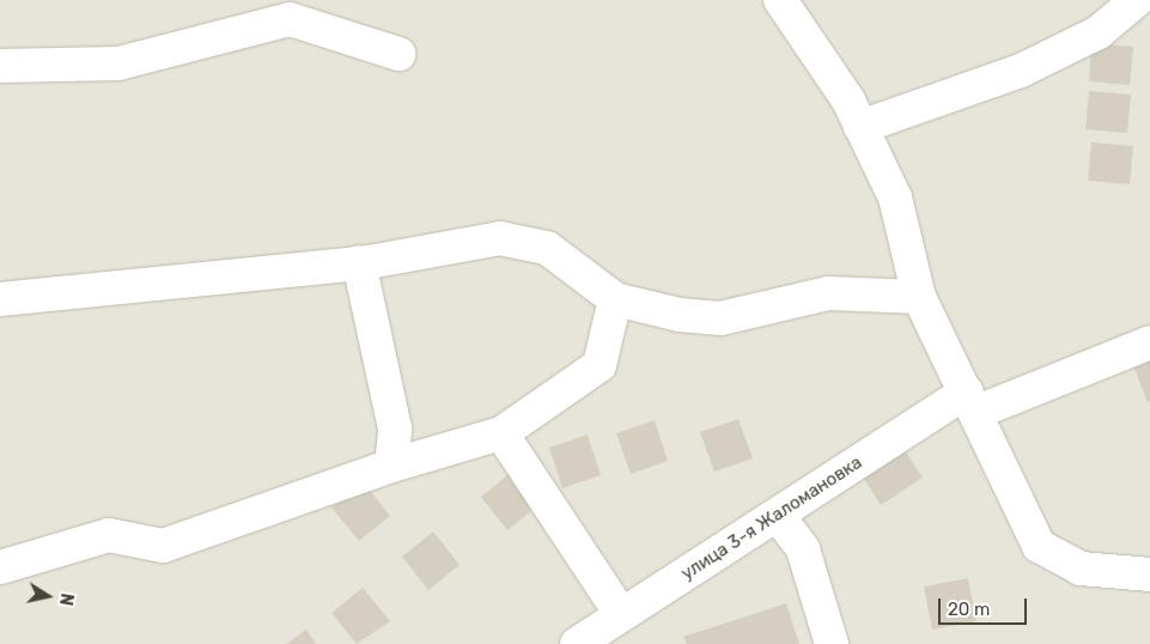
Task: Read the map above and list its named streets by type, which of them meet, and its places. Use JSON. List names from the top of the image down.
{
  "streets": {
    "street": ["улица 3-я Жаломановка"]
  },
  "scale_bar": "20 m",
  "north": "right"
}
